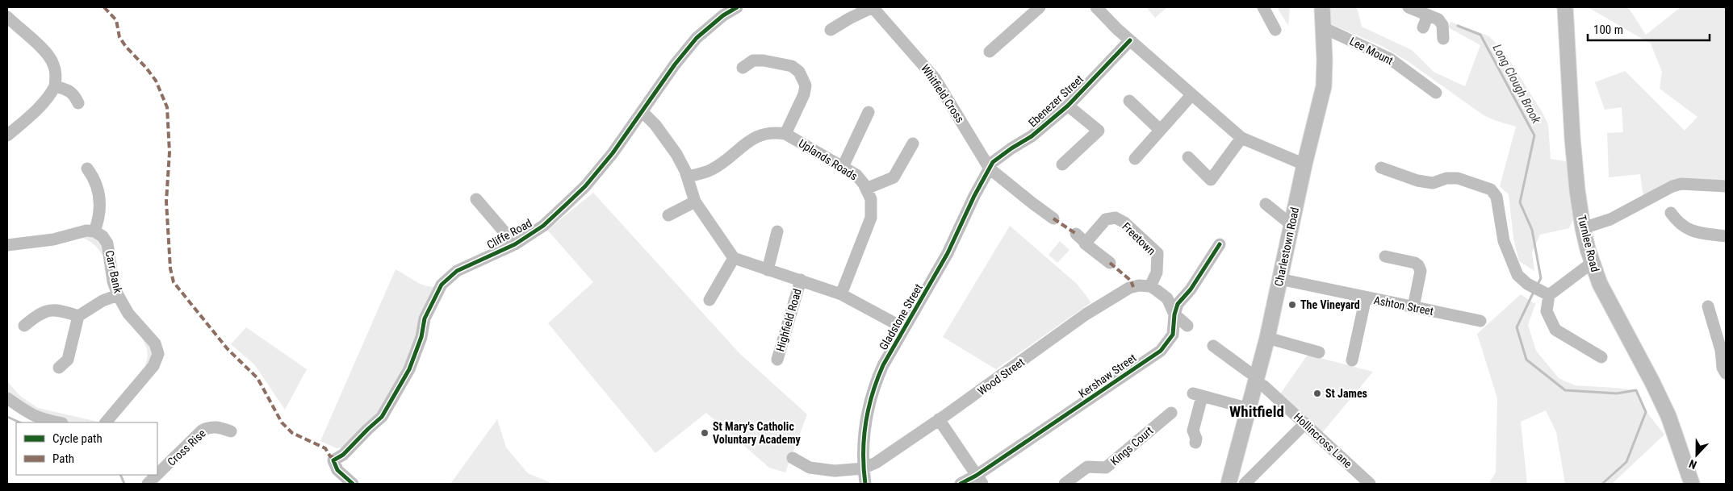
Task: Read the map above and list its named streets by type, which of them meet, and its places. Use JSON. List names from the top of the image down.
{
  "streets": {
    "main road": ["Turnlee Road", "Charlestown Road"],
    "street": [
      "Lee Mount",
      "Whitfield Cross",
      "Ebenezer Street",
      "Uplands Roads",
      "Cliffe Road",
      "Freetown",
      "Carr Bank",
      "Ashton Street",
      "Gladstone Street",
      "Highfield Road",
      "Kershaw Street",
      "Wood Street",
      "Hollincross Lane",
      "Kings Court",
      "Cross Rise"
    ]
  },
  "crossings": [
    ["Lee Mount", "Charlestown Road"],
    ["Whitfield Cross", "Ebenezer Street"],
    ["Whitfield Cross", "Gladstone Street"],
    ["Ebenezer Street", "Gladstone Street"],
    ["Uplands Roads", "Highfield Road"],
    ["Freetown", "Wood Street"],
    ["Charlestown Road", "Ashton Street"],
    ["Charlestown Road", "Hollincross Lane"],
    ["Gladstone Street", "Highfield Road"],
    ["Gladstone Street", "Wood Street"]
  ],
  "districts": ["Whitfield"],
  "water": ["Long Clough Brook"],
  "places": ["The Vineyard", "St James", "St Mary's Catholic Voluntary Academy"],
  "legend": ["Cycle path", "Path"],
  "scale_bar": "100 m",
  "north": "bottom"
}
